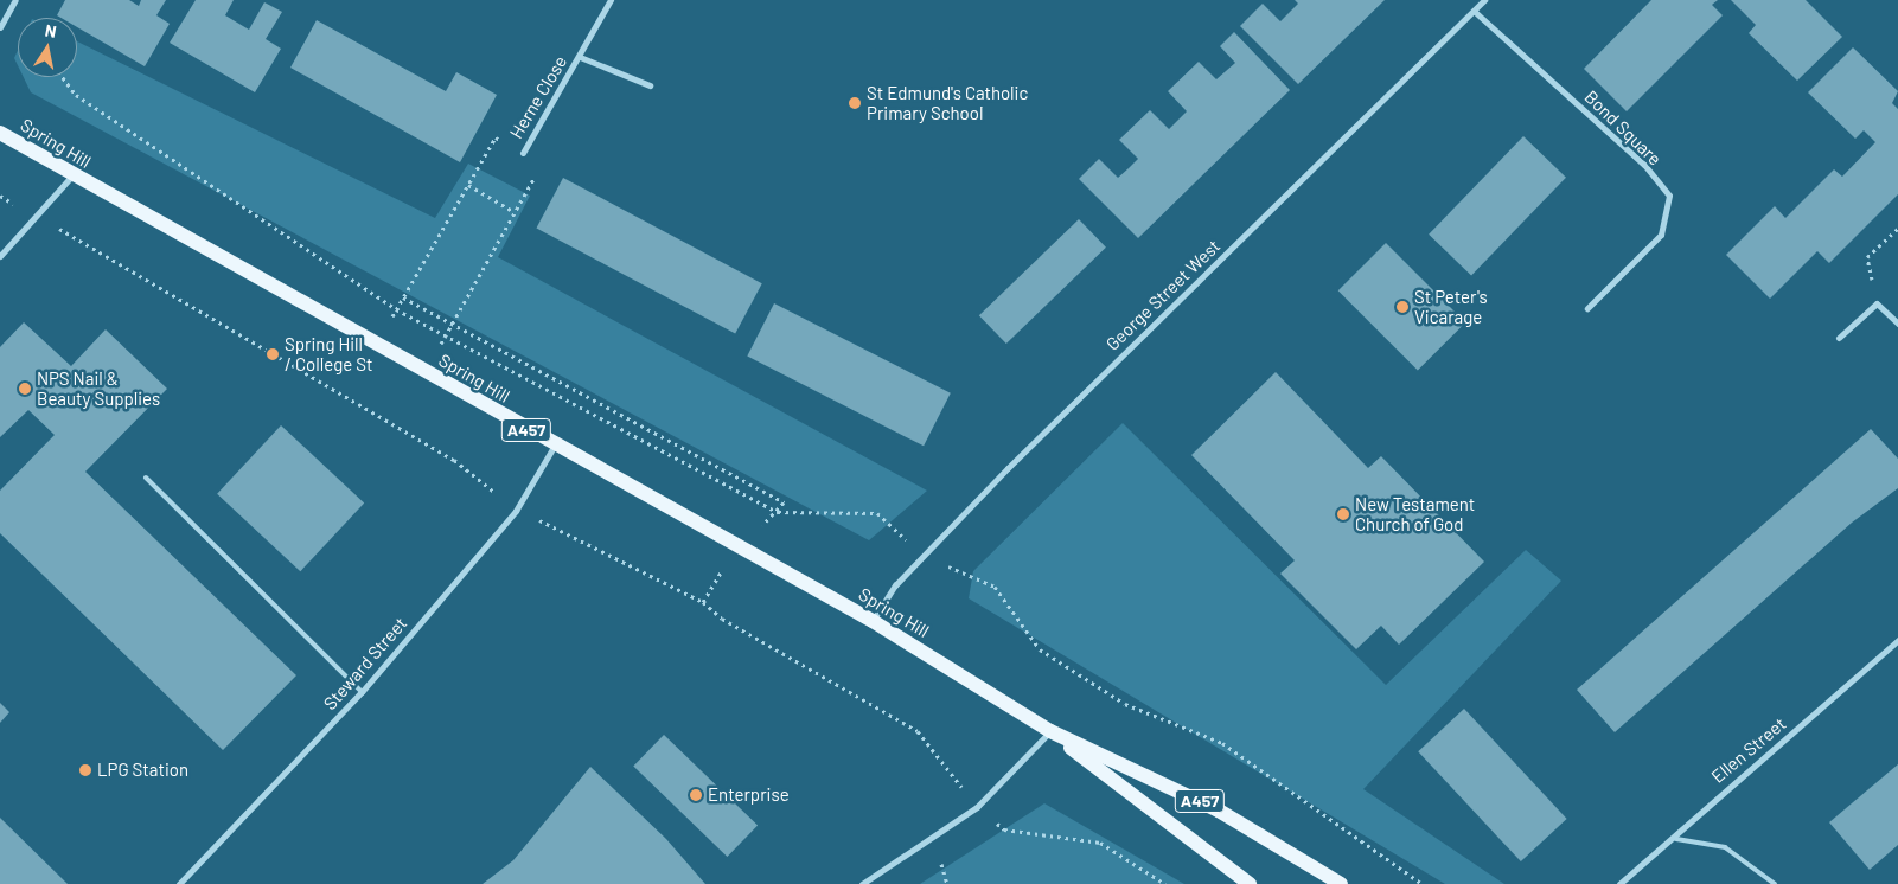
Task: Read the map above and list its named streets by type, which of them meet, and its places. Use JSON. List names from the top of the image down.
{
  "streets": {
    "main road": ["Spring Hill", "A457"],
    "street": [
      "Herne Close",
      "Bond Square",
      "George Street West",
      "Steward Street",
      "Ellen Street"
    ]
  },
  "crossings": [
    ["Bond Square", "George Street West"],
    ["Spring Hill", "George Street West"],
    ["Spring Hill", "Steward Street"]
  ],
  "places": [
    "St Edmund's Catholic Primary School",
    "St Peter's Vicarage",
    "Spring Hill / College St",
    "NPS Nail & Beauty Supplies",
    "New Testament Church of God",
    "LPG Station",
    "Enterprise"
  ],
  "north": "top"
}
